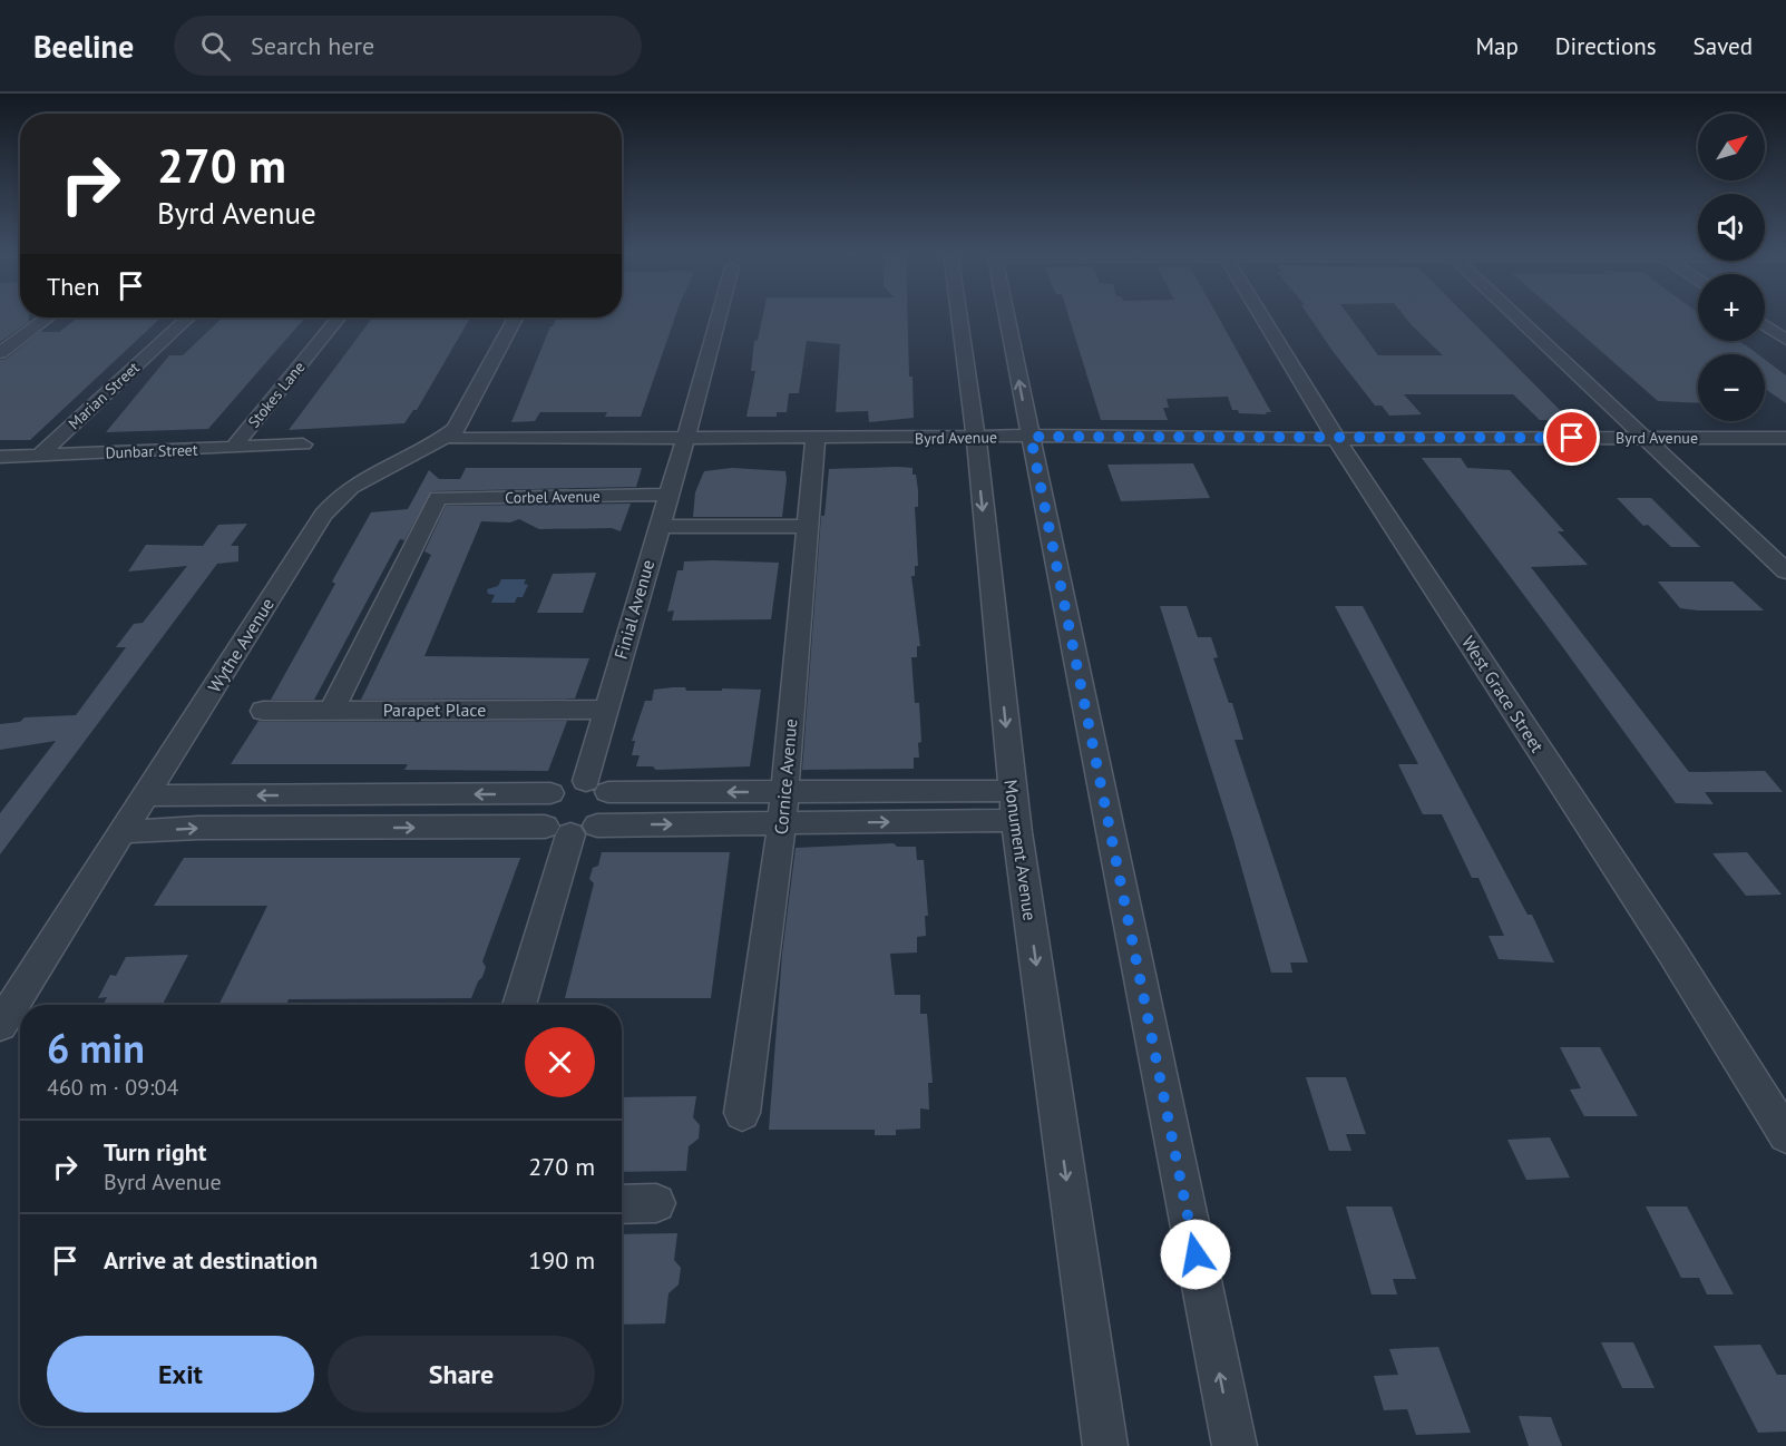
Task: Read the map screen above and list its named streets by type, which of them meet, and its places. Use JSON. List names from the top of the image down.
{
  "streets": {
    "street": [
      "Stokes Lane",
      "Marian Street",
      "Byrd Avenue",
      "Dunbar Street",
      "Corbel Avenue",
      "Finial Avenue",
      "Wythe Avenue",
      "West Grace Street",
      "Parapet Place",
      "Cornice Avenue",
      "Monument Avenue"
    ]
  },
  "crossings": [
    ["Stokes Lane", "Dunbar Street"],
    ["Marian Street", "Dunbar Street"],
    ["Byrd Avenue", "Finial Avenue"],
    ["Byrd Avenue", "Wythe Avenue"],
    ["Byrd Avenue", "West Grace Street"],
    ["Byrd Avenue", "Cornice Avenue"],
    ["Byrd Avenue", "Monument Avenue"],
    ["Corbel Avenue", "Finial Avenue"],
    ["Corbel Avenue", "Parapet Place"],
    ["Finial Avenue", "Parapet Place"]
  ],
  "north": "top right",
  "page": {
    "header": "Beeline",
    "search": "Search here",
    "nav": ["Map", "Directions", "Saved"],
    "map_buttons": ["+", "−"],
    "turn": ["270 m", "Byrd Avenue"],
    "then": "Then",
    "heading": ["6 min", "460 m · 09:04"],
    "list": [
      {
        "name": "Turn right",
        "note": "Byrd Avenue",
        "value": "270 m"
      },
      {
        "name": "Arrive at destination",
        "value": "190 m"
      }
    ],
    "buttons": ["Exit", "Share"]
  }
}
